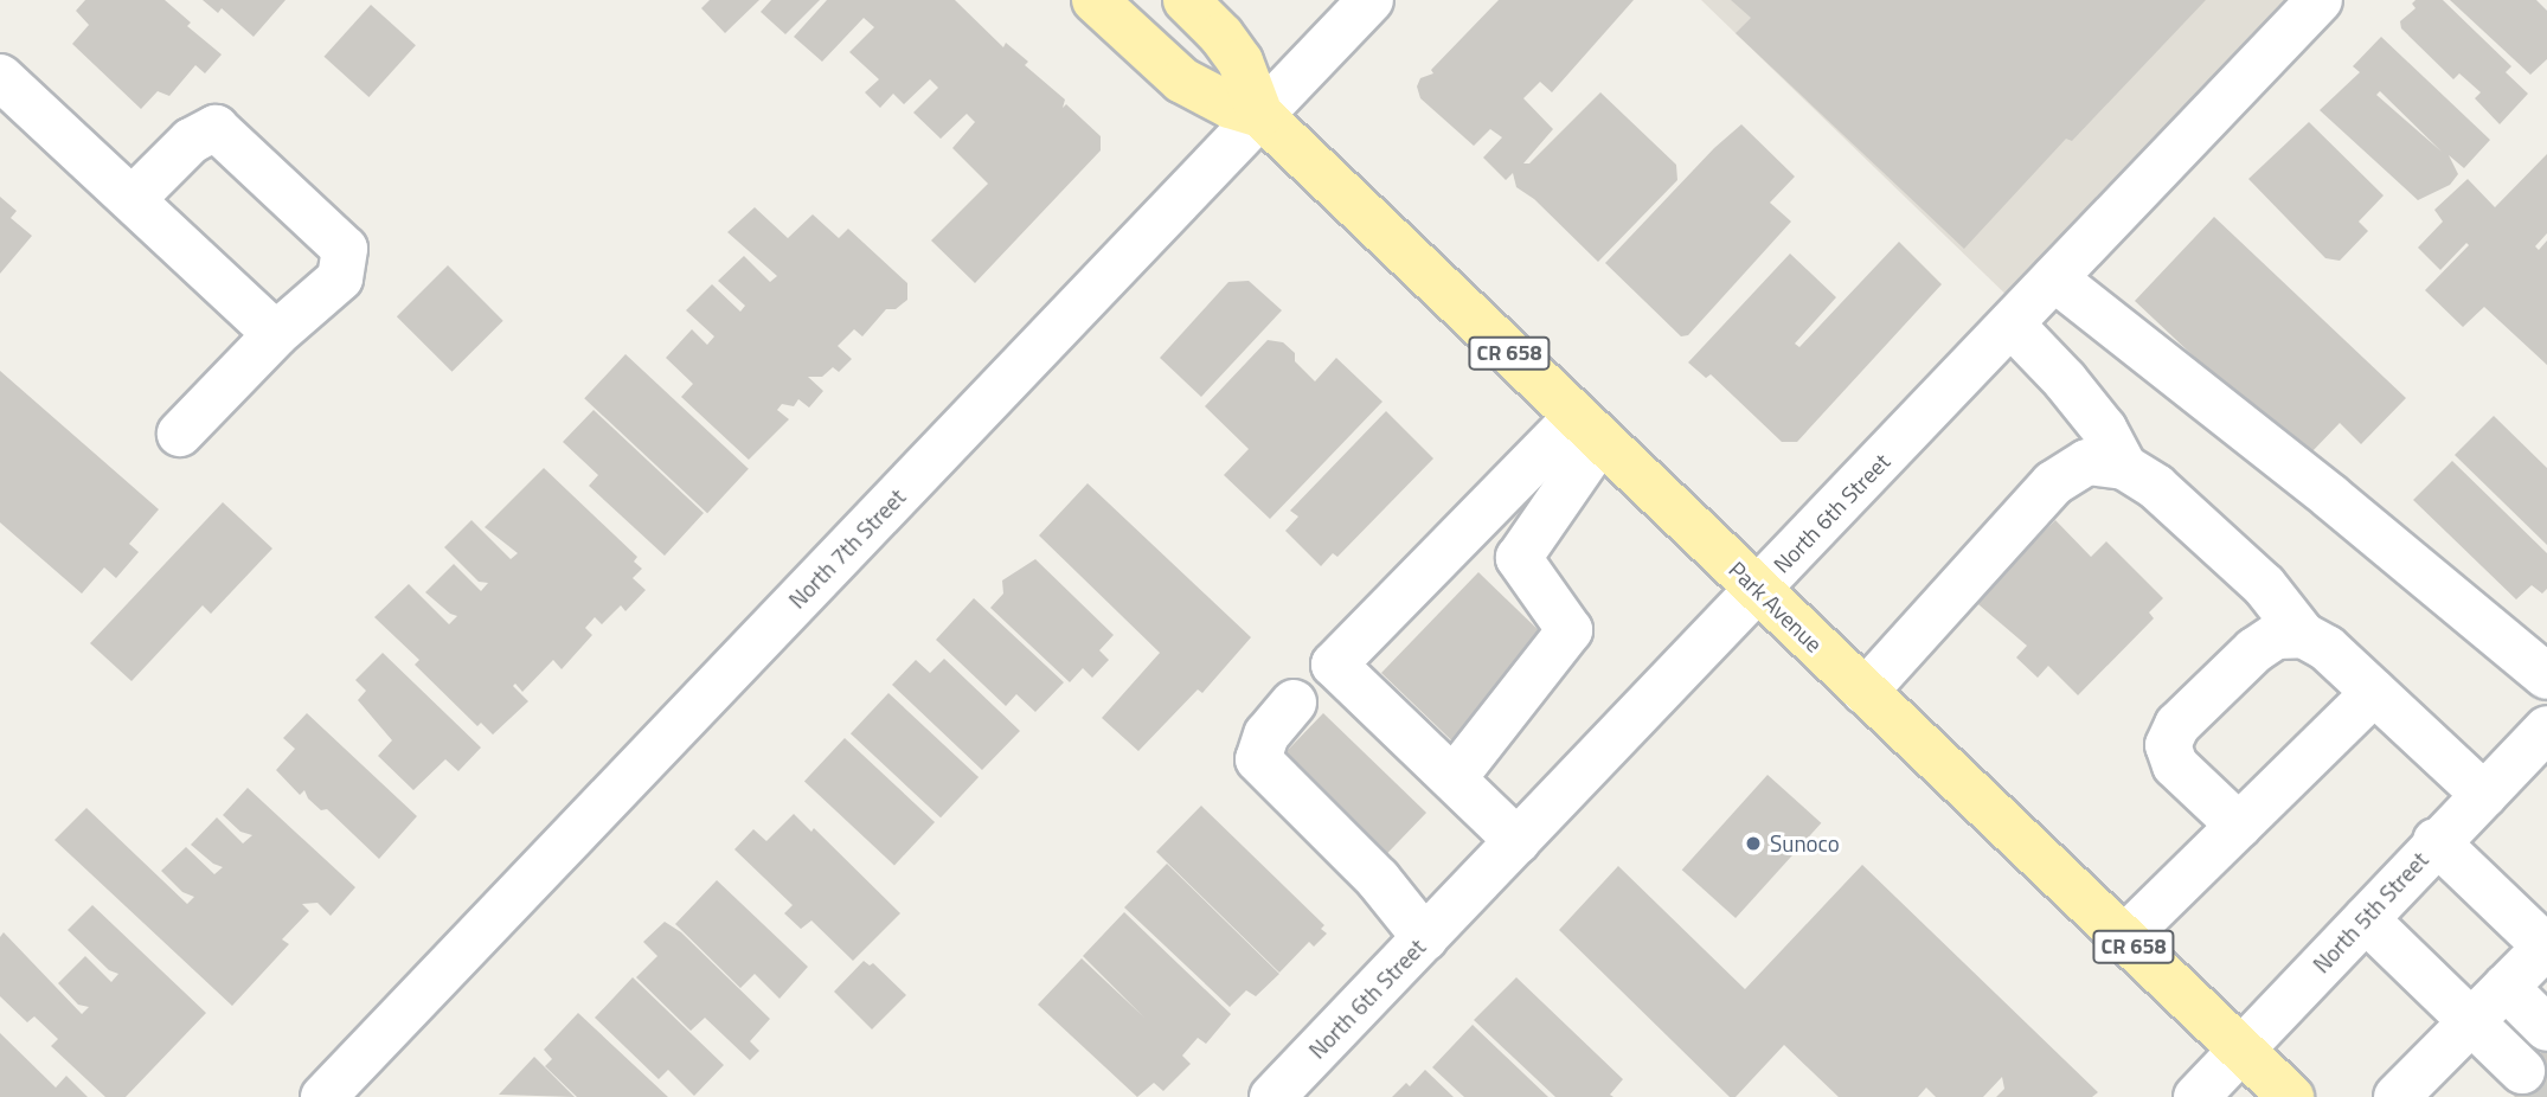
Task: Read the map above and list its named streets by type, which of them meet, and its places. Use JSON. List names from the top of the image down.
{
  "streets": {
    "main road": ["CR 658", "Park Avenue"],
    "street": ["North 6th Street", "North 7th Street", "North 5th Street"]
  },
  "crossings": [
    ["North 6th Street", "Park Avenue"],
    ["North 7th Street", "Park Avenue"],
    ["Park Avenue", "North 5th Street"]
  ],
  "places": ["Sunoco"]
}
